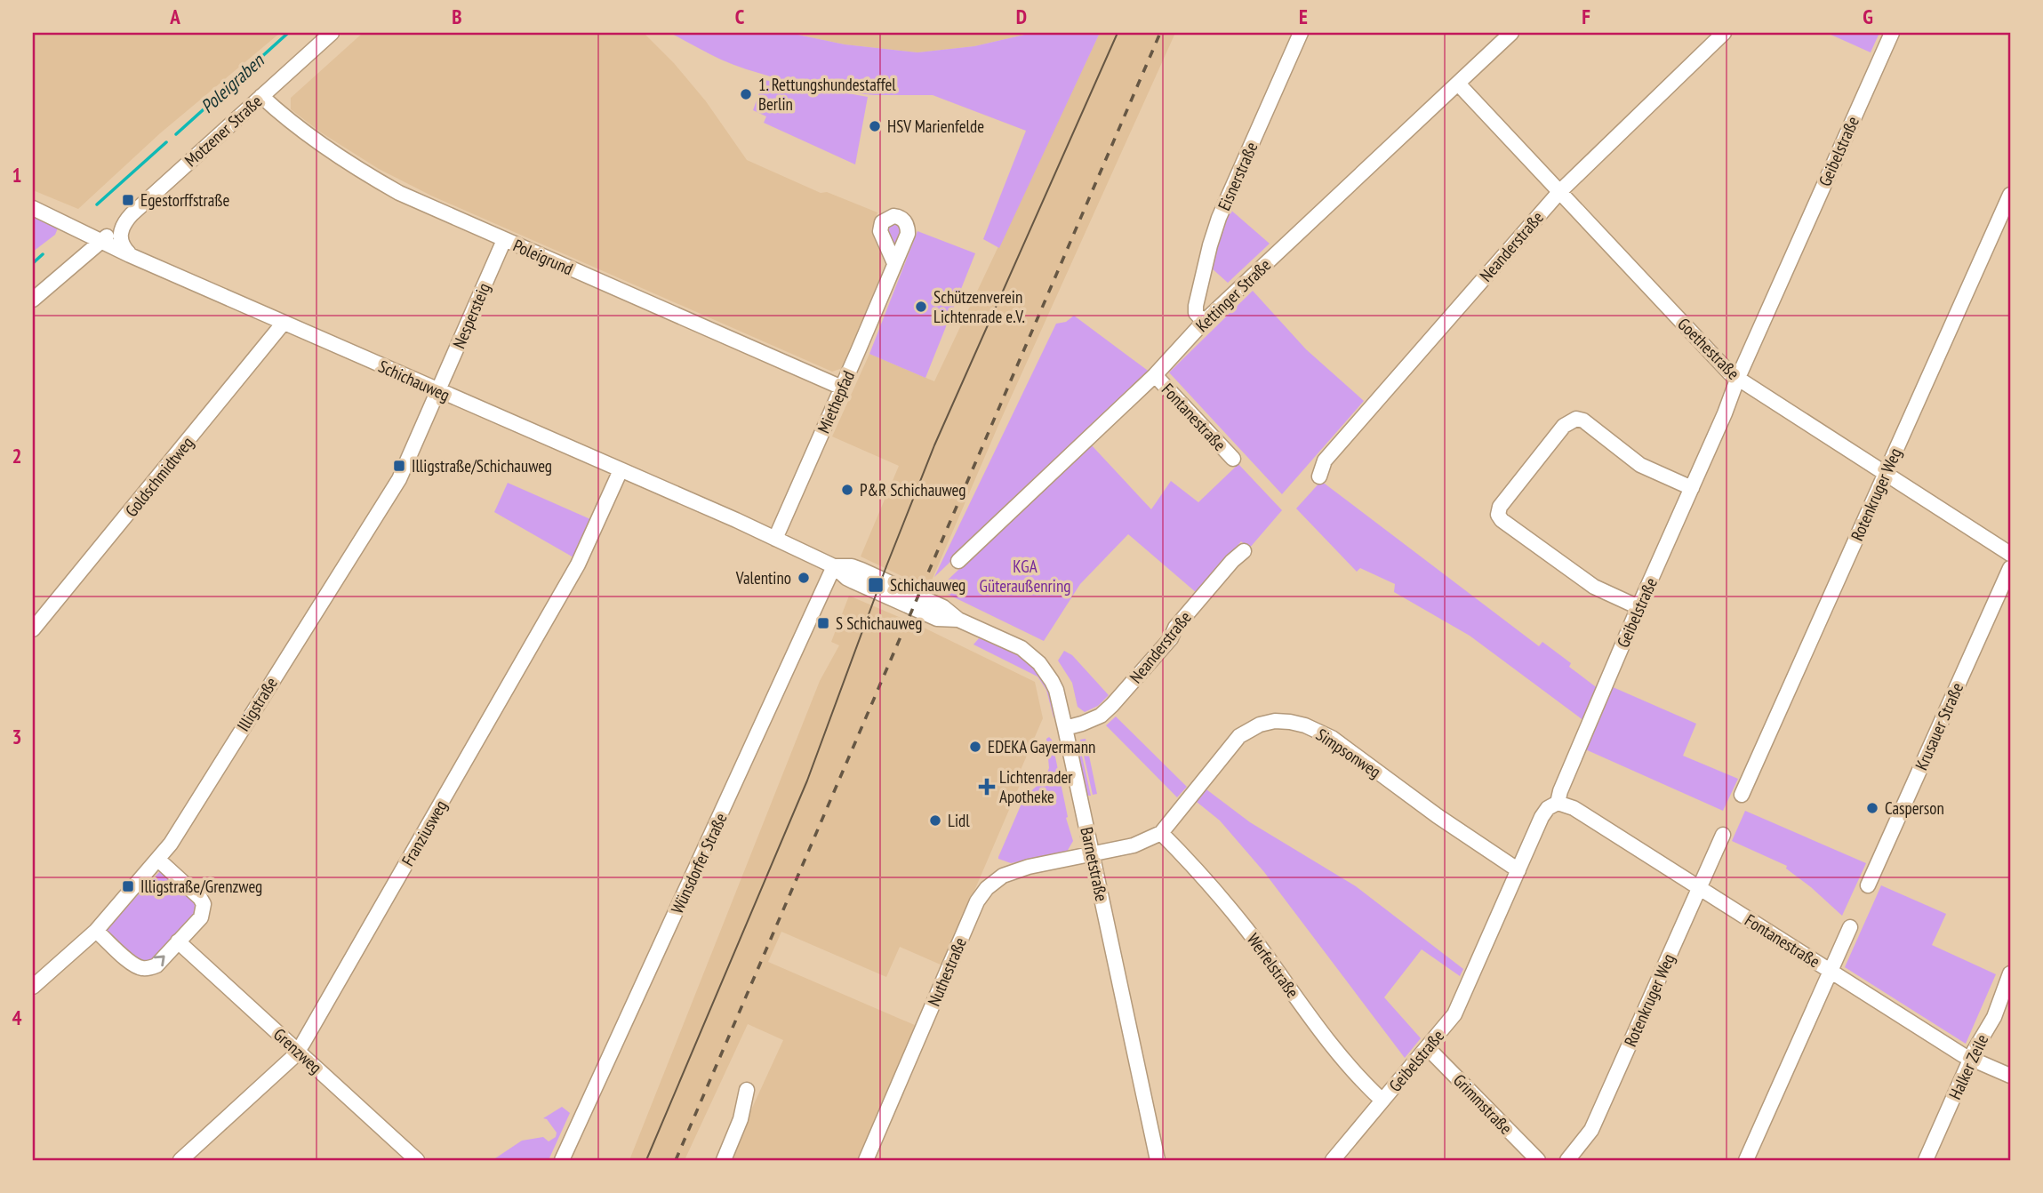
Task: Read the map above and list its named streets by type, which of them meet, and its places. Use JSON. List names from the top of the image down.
{
  "streets": {
    "street": [
      "Motzener Straße",
      "Geibelstraße",
      "Eisnerstraße",
      "Neanderstraße",
      "Poleigrund",
      "Kettinger Straße",
      "Nespersteig",
      "Goethestraße",
      "Schichauweg",
      "Miethepfad",
      "Fontanestraße",
      "Goldschmidtweg",
      "Rotenkruger Weg",
      "Illigstraße",
      "Krusauer Straße",
      "Simpsonweg",
      "Franziusweg",
      "Wünsdorfer Straße",
      "Barnetstraße",
      "Werfelstraße",
      "Nuthestraße",
      "Grenzweg",
      "Halker Zeile",
      "Grimmstraße"
    ]
  },
  "crossings": [
    ["Motzener Straße", "Poleigrund"],
    ["Geibelstraße", "Goethestraße"],
    ["Geibelstraße", "Fontanestraße"],
    ["Geibelstraße", "Simpsonweg"],
    ["Geibelstraße", "Werfelstraße"],
    ["Geibelstraße", "Grimmstraße"],
    ["Eisnerstraße", "Kettinger Straße"],
    ["Neanderstraße", "Goethestraße"],
    ["Neanderstraße", "Barnetstraße"],
    ["Poleigrund", "Nespersteig"],
    ["Poleigrund", "Miethepfad"],
    ["Kettinger Straße", "Goethestraße"],
    ["Kettinger Straße", "Fontanestraße"],
    ["Nespersteig", "Schichauweg"],
    ["Nespersteig", "Illigstraße"],
    ["Goethestraße", "Rotenkruger Weg"],
    ["Schichauweg", "Miethepfad"],
    ["Schichauweg", "Goldschmidtweg"],
    ["Schichauweg", "Illigstraße"],
    ["Schichauweg", "Franziusweg"],
    ["Schichauweg", "Wünsdorfer Straße"],
    ["Schichauweg", "Barnetstraße"],
    ["Fontanestraße", "Rotenkruger Weg"],
    ["Fontanestraße", "Halker Zeile"],
    ["Simpsonweg", "Barnetstraße"],
    ["Simpsonweg", "Werfelstraße"],
    ["Simpsonweg", "Nuthestraße"],
    ["Franziusweg", "Grenzweg"],
    ["Wünsdorfer Straße", "Barnetstraße"],
    ["Barnetstraße", "Nuthestraße"]
  ],
  "water": ["Poleigraben"],
  "parks": ["KGA Güteraußenring"],
  "places": {
    "other": [
      "1. Rettungshundestaffel Berlin",
      "HSV Marienfelde",
      "Schützenverein Lichtenrade e.V.",
      "P&R Schichauweg",
      "Valentino",
      "EDEKA Gayermann",
      "Casperson",
      "Lidl"
    ],
    "transit": [
      "Egestorffstraße",
      "Illigstraße/Schichauweg",
      "Schichauweg",
      "S Schichauweg",
      "Illigstraße/Grenzweg"
    ],
    "health": ["Lichtenrader Apotheke"]
  },
  "grid": {
    "columns": [
      "A",
      "B",
      "C",
      "D",
      "E",
      "F",
      "G"
    ],
    "rows": [
      "1",
      "2",
      "3",
      "4"
    ]
  }
}
